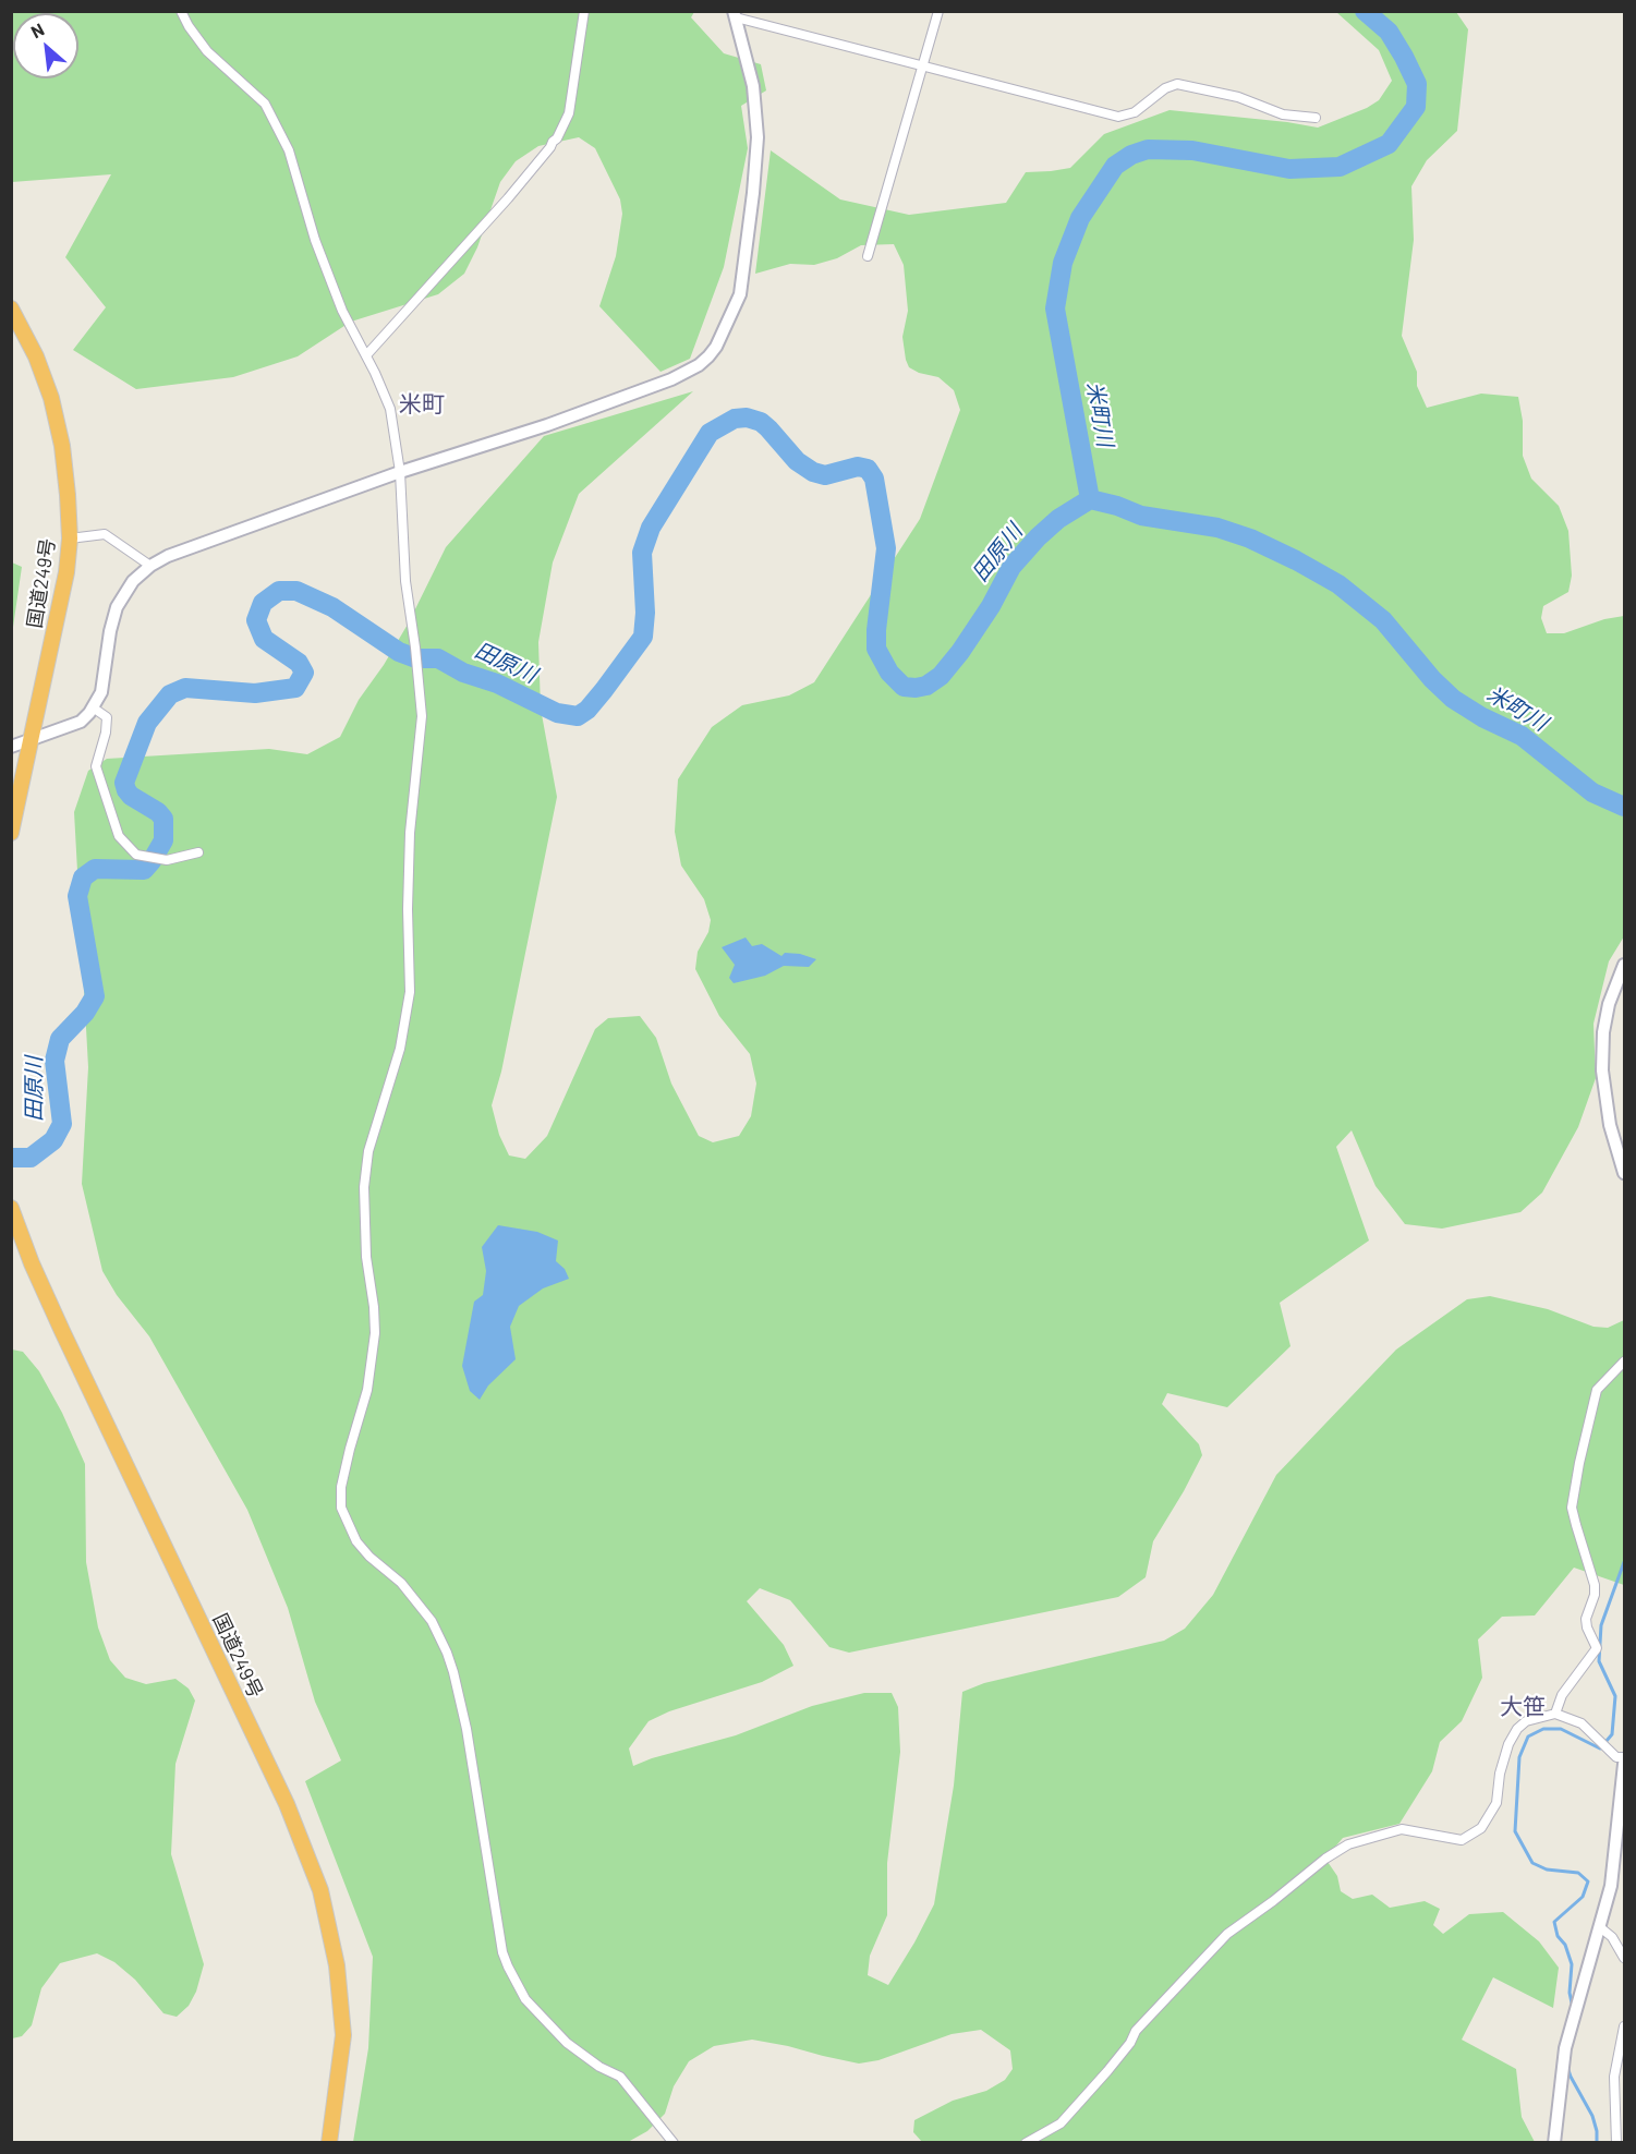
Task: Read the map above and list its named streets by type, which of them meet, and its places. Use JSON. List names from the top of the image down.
{
  "streets": {
    "highway": ["国道249号"]
  },
  "districts": ["米町", "大笹"],
  "water": ["米町川", "田原川"],
  "north": "top left"
}
